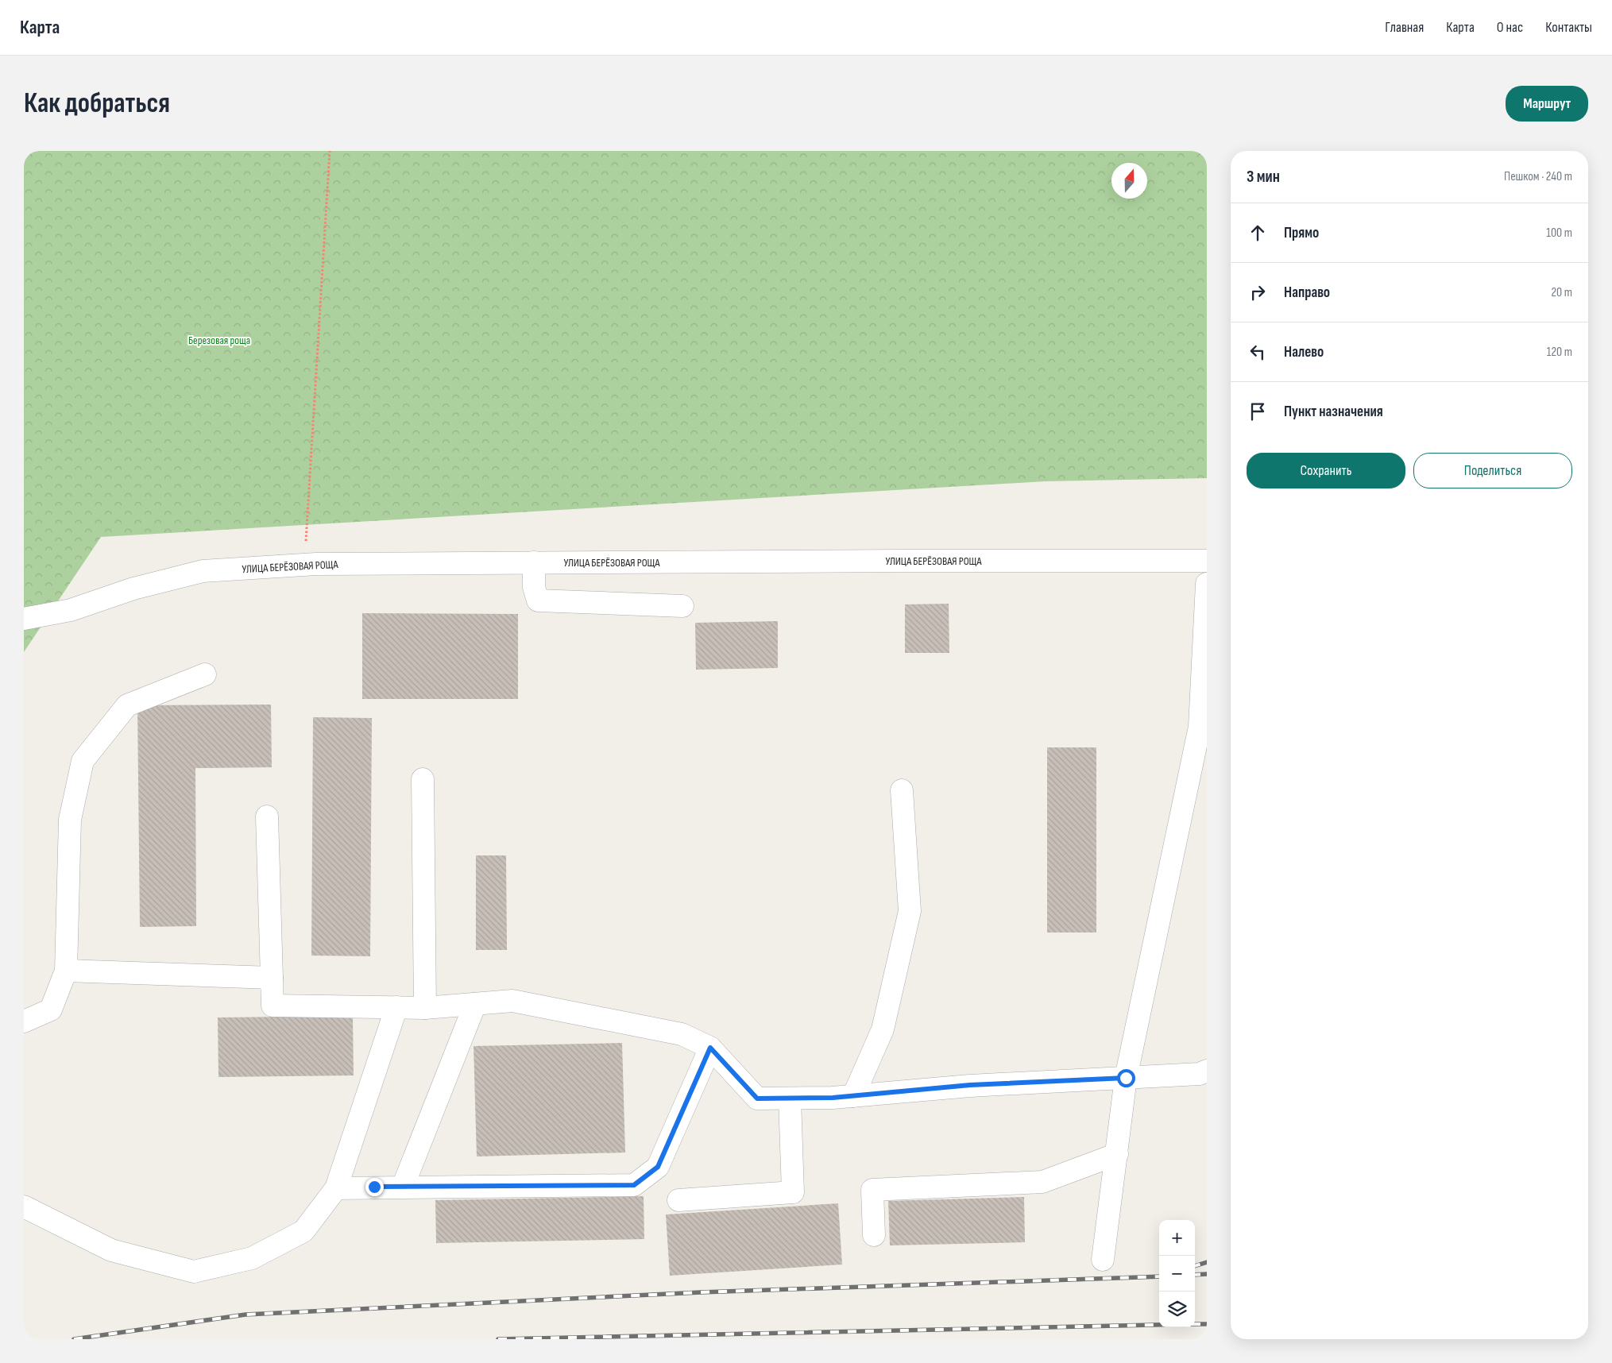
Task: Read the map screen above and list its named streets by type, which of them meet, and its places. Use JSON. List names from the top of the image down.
{
  "streets": {
    "street": ["УЛИЦА БЕРЁЗОВАЯ РОЩА"]
  },
  "parks": ["Березовая роща"],
  "north": "top",
  "page": {
    "header": "Карта",
    "nav": [
      "Главная",
      "Карта",
      "О нас",
      "Контакты"
    ],
    "buttons": [
      "Маршрут",
      ["Сохранить", "Поделиться"]
    ],
    "title": "Как добраться",
    "heading": ["3 мин", "Пешком · 240 m"],
    "list": [
      ["Прямо", "100 m"],
      ["Направо", "20 m"],
      ["Налево", "120 m"],
      "Пункт назначения"
    ],
    "map_buttons": ["+", "−"]
  }
}
